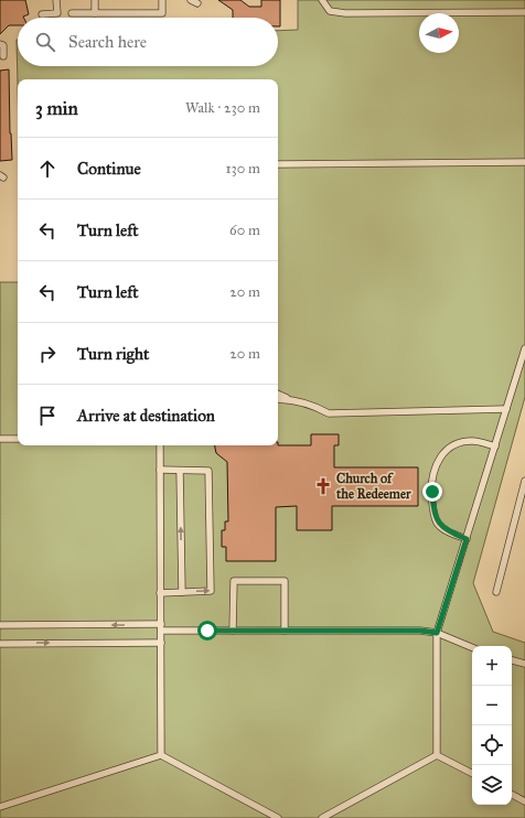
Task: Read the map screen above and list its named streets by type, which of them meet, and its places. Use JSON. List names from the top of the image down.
{
  "places": {
    "church": ["Church of the Redeemer"]
  },
  "north": "right",
  "page": {
    "search": "Search here",
    "heading": ["3 min", "Walk · 230 m"],
    "list": [
      ["Continue", "130 m"],
      ["Turn left", "60 m"],
      ["Turn left", "20 m"],
      ["Turn right", "20 m"],
      "Arrive at destination"
    ],
    "map_buttons": ["+", "−"]
  }
}
